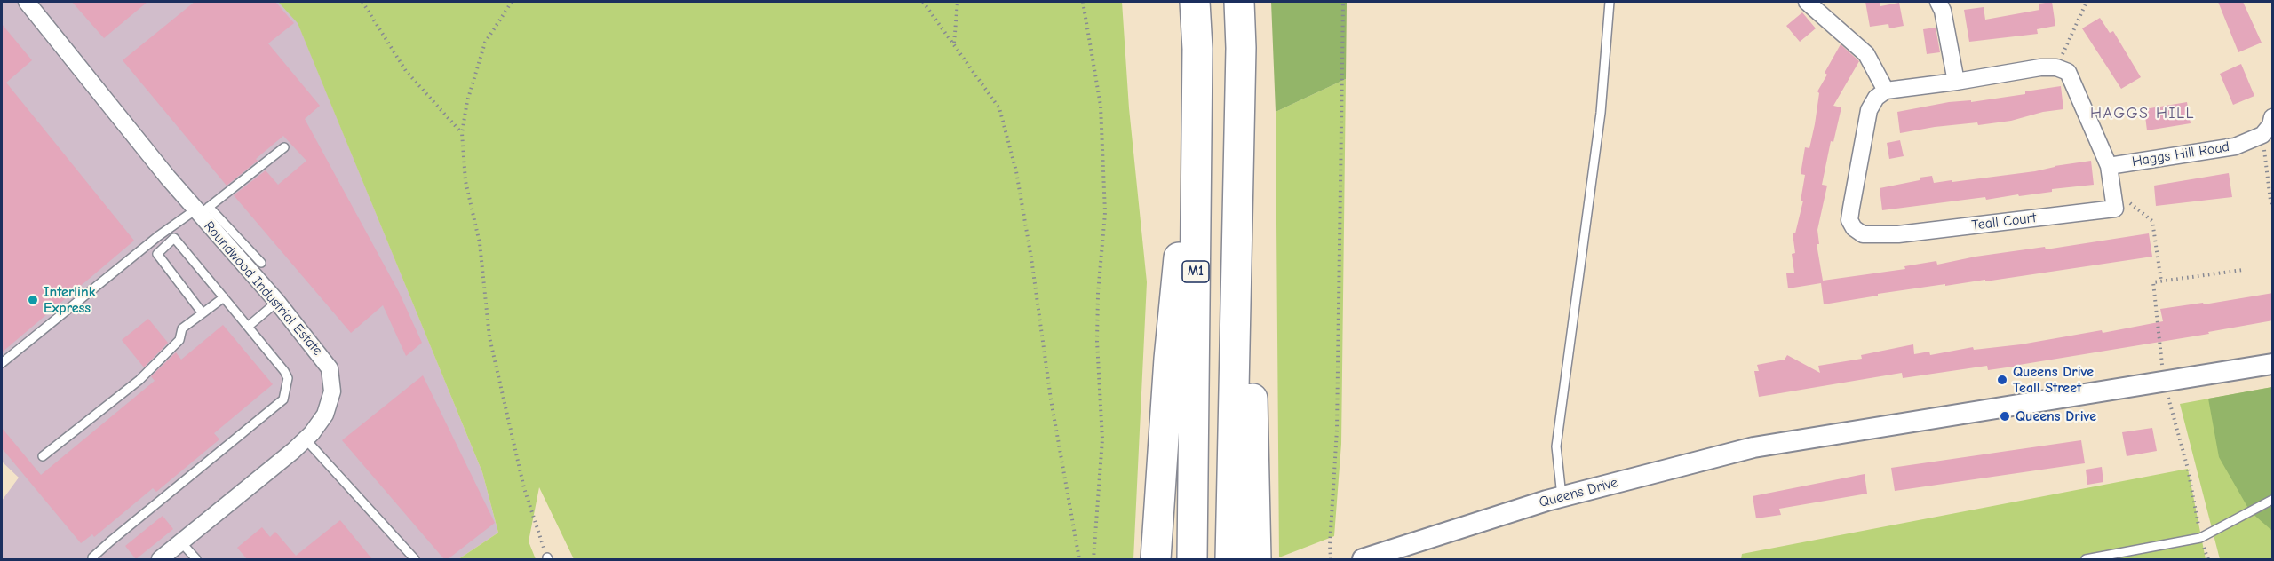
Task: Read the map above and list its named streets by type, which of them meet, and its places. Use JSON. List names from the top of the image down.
{
  "streets": {
    "highway": ["M1"],
    "street": [
      "Haggs Hill Road",
      "Teall Court",
      "Roundwood Industrial Estate",
      "Queens Drive"
    ]
  },
  "districts": ["HAGGS HILL"],
  "places": ["Interlink Express", "Queens Drive Teall Street", "Queens Drive"]
}
